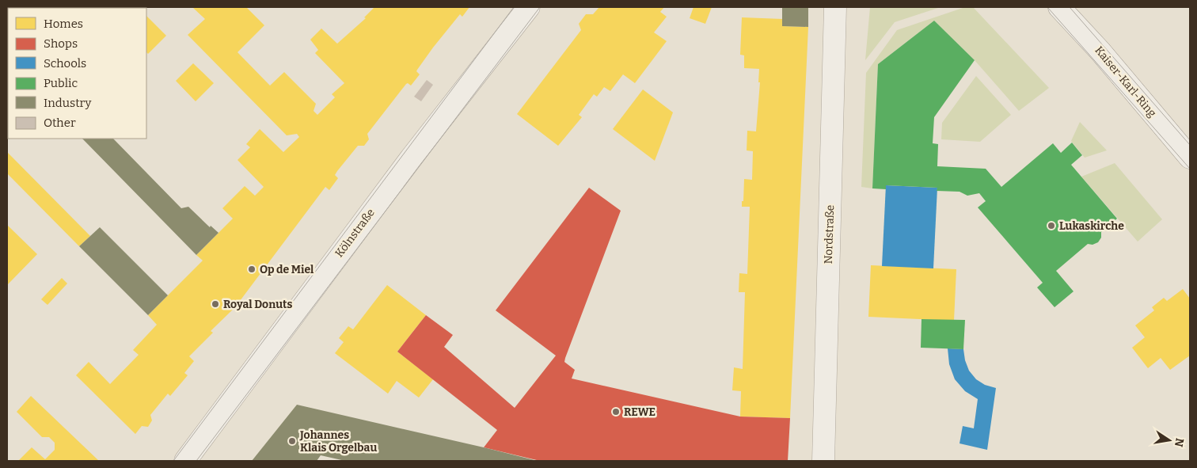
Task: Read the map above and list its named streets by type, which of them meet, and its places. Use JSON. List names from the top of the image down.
{
  "streets": {
    "street": ["Kaiser-Karl-Ring", "Kölnstraße", "Nordstraße"]
  },
  "places": [
    "Lukaskirche",
    "Op de Miel",
    "Royal Donuts",
    "REWE",
    "Johannes Klais Orgelbau"
  ],
  "legend": [
    "Homes",
    "Shops",
    "Schools",
    "Public",
    "Industry",
    "Other"
  ],
  "north": "right"
}
